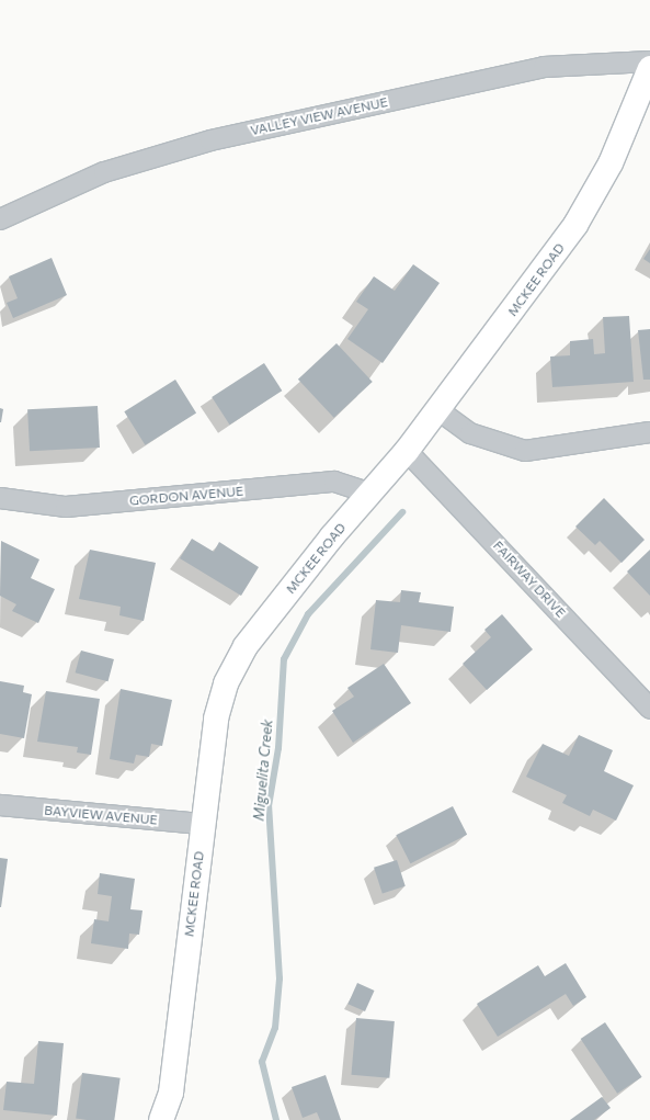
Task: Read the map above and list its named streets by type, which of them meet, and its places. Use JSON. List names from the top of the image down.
{
  "streets": {
    "street": [
      "VALLEY VIEW AVENUE",
      "MCKEE ROAD",
      "GORDON AVENUE",
      "FAIRWAY DRIVE",
      "BAYVIEW AVENUE"
    ]
  },
  "crossings": [
    ["MCKEE ROAD", "GORDON AVENUE"],
    ["MCKEE ROAD", "FAIRWAY DRIVE"],
    ["MCKEE ROAD", "BAYVIEW AVENUE"]
  ],
  "water": ["Miguelita Creek"]
}
